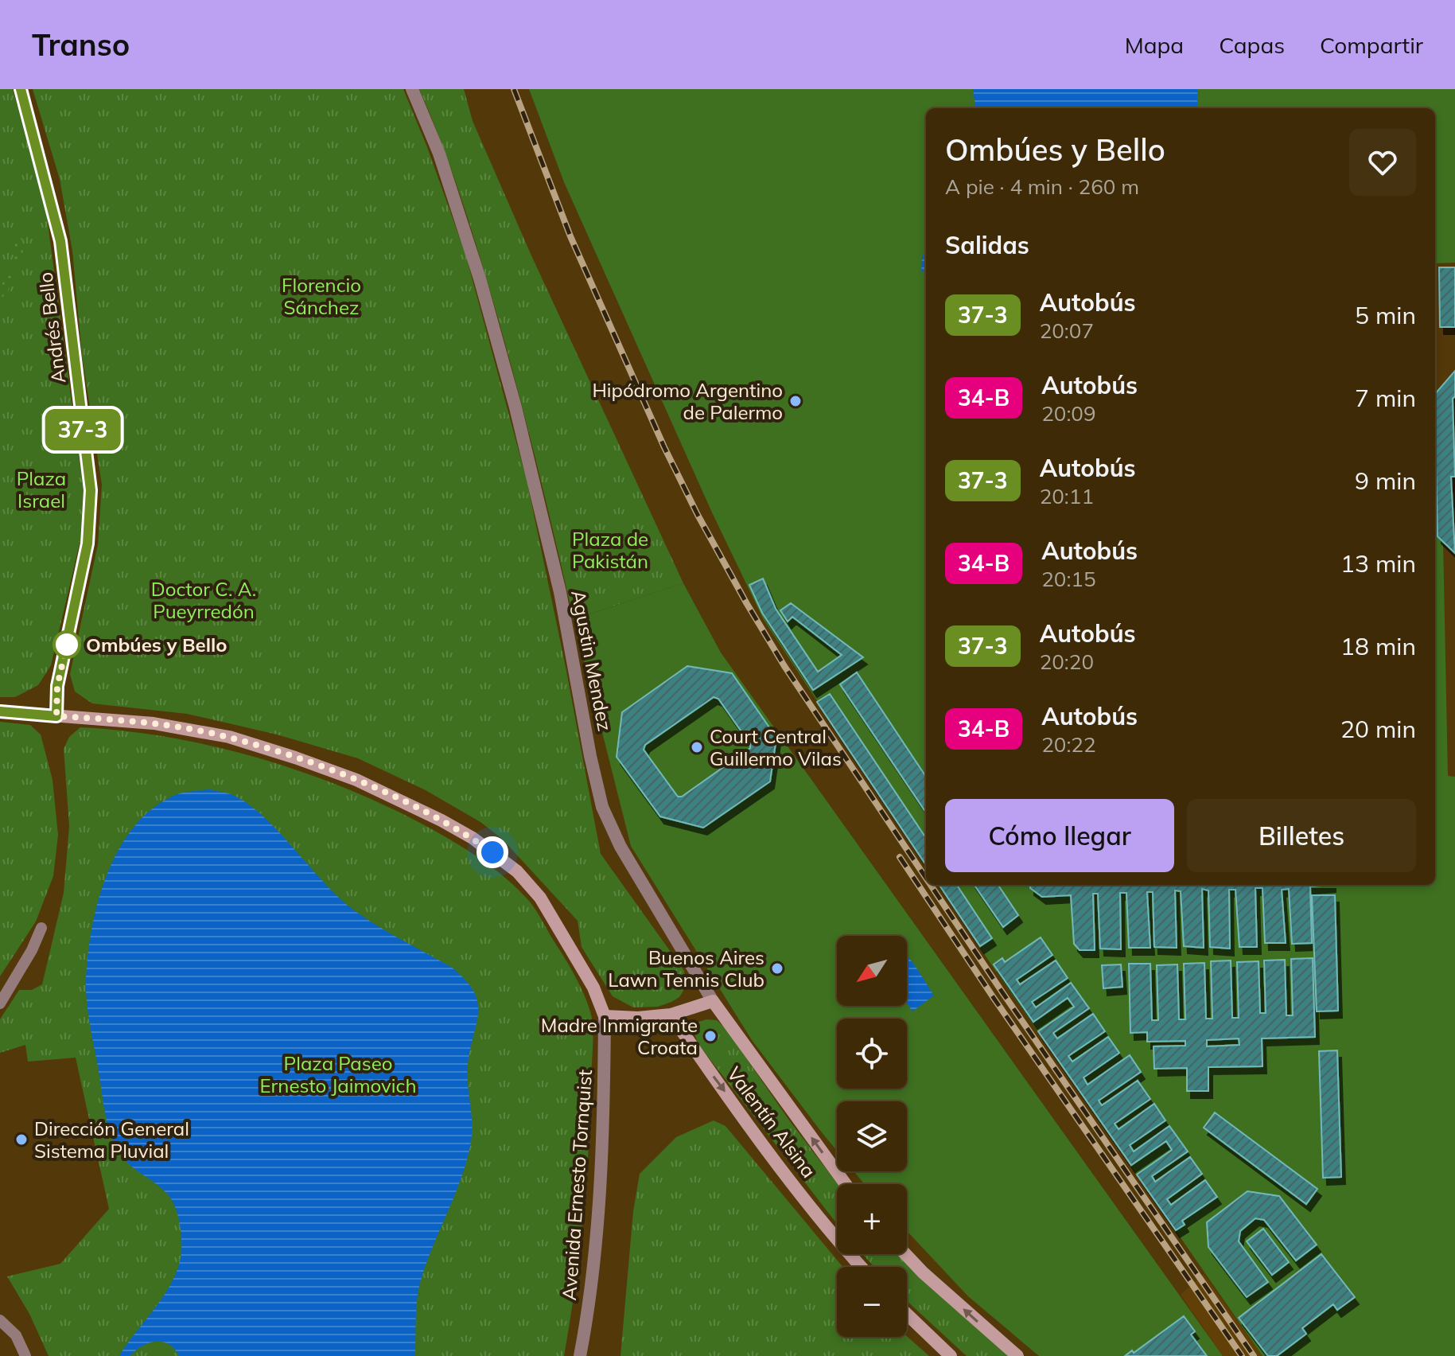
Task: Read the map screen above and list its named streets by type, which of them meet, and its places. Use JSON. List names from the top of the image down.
{
  "streets": {
    "main road": ["Valentín Alsina"],
    "street": ["Andrés Bello", "Agustin Mendez", "Avenida Ernesto Tornquist"]
  },
  "crossings": [
    ["Agustin Mendez", "Valentín Alsina"]
  ],
  "parks": [
    "Florencio Sánchez",
    "Plaza Israel",
    "Plaza de Pakistán",
    "Doctor C. A. Pueyrredón",
    "Plaza Paseo Ernesto Jaimovich"
  ],
  "places": [
    "Hipódromo Argentino de Palermo",
    "Ombúes y Bello",
    "Court Central Guillermo Vilas",
    "Buenos Aires Lawn Tennis Club",
    "Madre Inmigrante Croata",
    "Dirección General Sistema Pluvial"
  ],
  "lines": ["bus line 37-3"],
  "north": "bottom left",
  "page": {
    "header": "Transo",
    "nav": ["Mapa", "Capas", "Compartir"],
    "on_map": "37-3",
    "heading": [
      ["Ombúes y Bello", "A pie · 4 min · 260 m"],
      "Salidas"
    ],
    "list": [
      {
        "mark": "37-3",
        "name": "Autobús",
        "note": "20:07",
        "value": "5 min"
      },
      {
        "mark": "34-B",
        "name": "Autobús",
        "note": "20:09",
        "value": "7 min"
      },
      {
        "mark": "37-3",
        "name": "Autobús",
        "note": "20:11",
        "value": "9 min"
      },
      {
        "mark": "34-B",
        "name": "Autobús",
        "note": "20:15",
        "value": "13 min"
      },
      {
        "mark": "37-3",
        "name": "Autobús",
        "note": "20:20",
        "value": "18 min"
      },
      {
        "mark": "34-B",
        "name": "Autobús",
        "note": "20:22",
        "value": "20 min"
      }
    ],
    "buttons": ["Cómo llegar", "Billetes"],
    "map_buttons": ["+", "−"]
  }
}
